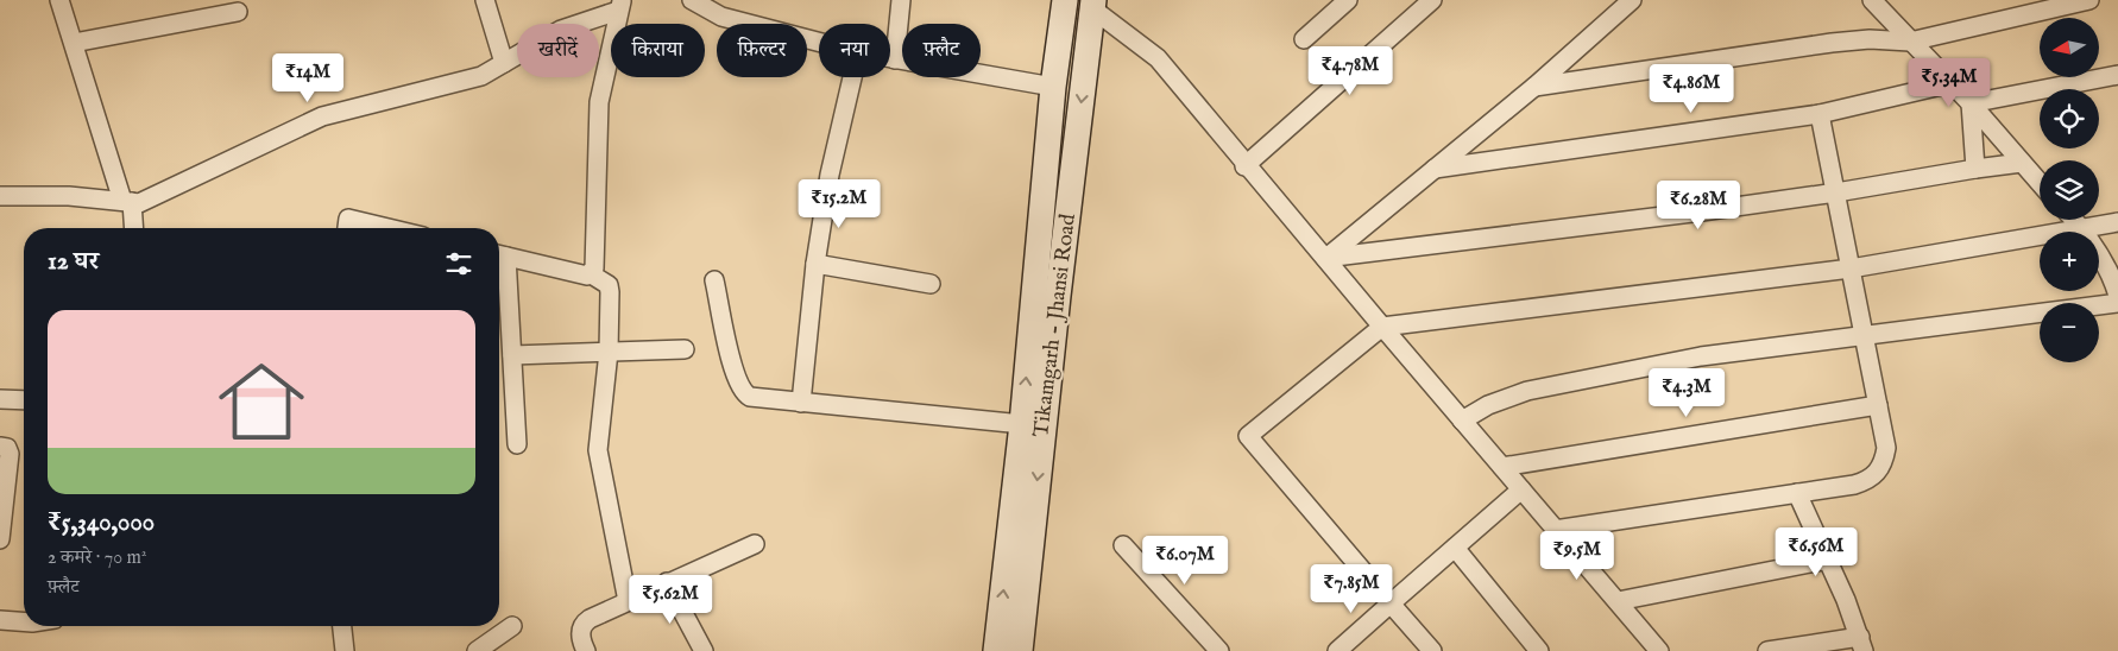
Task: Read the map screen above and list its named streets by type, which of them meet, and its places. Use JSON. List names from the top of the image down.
{
  "streets": {
    "street": ["Tikamgarh - Jhansi Road"]
  },
  "north": "left",
  "page": {
    "map_buttons": ["+", "−"],
    "chip": [
      "खरीदें",
      "किराया",
      "फ़िल्टर",
      "नया",
      "फ़्लैट"
    ],
    "price": [
      "₹4.78M",
      "₹14M",
      "₹5.34M",
      "₹4.86M",
      "₹15.2M",
      "₹6.28M",
      "₹4.3M",
      "₹6.56M",
      "₹9.5M",
      "₹6.07M",
      "₹7.85M",
      "₹5.62M"
    ],
    "heading": "12 घर",
    "list": [
      {
        "name": "₹5,340,000",
        "note": "2 कमरे · 70 m² · फ़्लैट"
      }
    ]
  }
}
